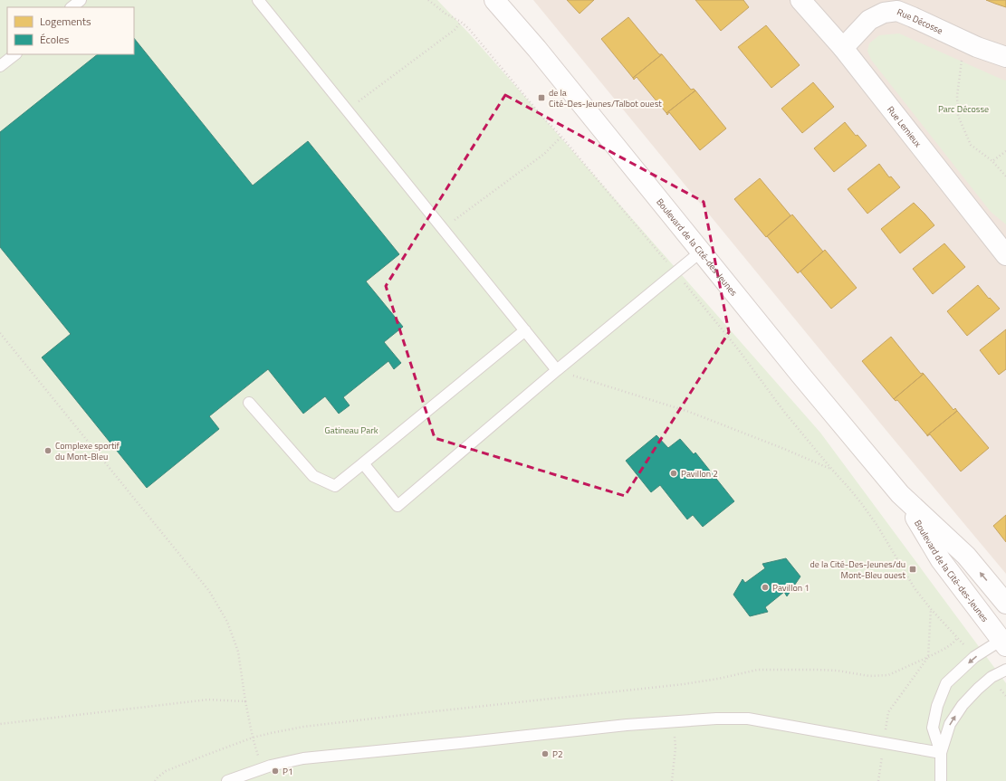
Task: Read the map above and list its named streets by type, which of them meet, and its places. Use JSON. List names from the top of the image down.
{
  "streets": {
    "street": ["Rue Décosse", "Rue Lemieux", "Boulevard de la Cité-des-Jeunes"]
  },
  "crossings": [
    ["Rue Décosse", "Rue Lemieux"]
  ],
  "parks": ["Parc Décosse", "Gatineau Park"],
  "places": {
    "transit": ["de la Cité-Des-Jeunes/Talbot ouest", "de la Cité-Des-Jeunes/du Mont-Bleu ouest"],
    "other": [
      "Complexe sportif du Mont-Bleu",
      "Pavillon 2",
      "Pavillon 1",
      "P2",
      "P1"
    ]
  },
  "legend": ["Logements", "Écoles"]
}
